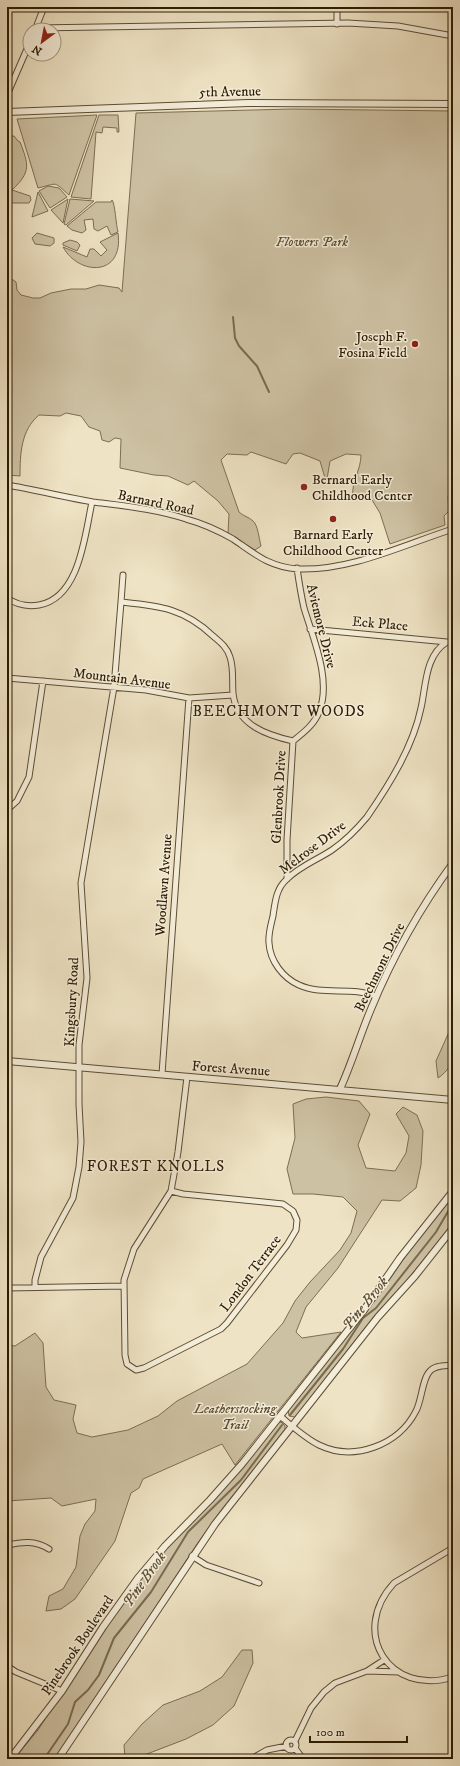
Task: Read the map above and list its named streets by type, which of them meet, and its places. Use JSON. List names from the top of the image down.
{
  "streets": {
    "street": [
      "5th Avenue",
      "Barnard Road",
      "Eck Place",
      "Aviemore Drive",
      "Mountain Avenue",
      "Glenbrook Drive",
      "Melrose Drive",
      "Woodlawn Avenue",
      "Beechmont Drive",
      "Kingsbury Road",
      "Forest Avenue",
      "London Terrace",
      "Pinebrook Boulevard"
    ]
  },
  "crossings": [
    ["Barnard Road", "Aviemore Drive"],
    ["Eck Place", "Aviemore Drive"],
    ["Eck Place", "Melrose Drive"],
    ["Aviemore Drive", "Glenbrook Drive"],
    ["Mountain Avenue", "Woodlawn Avenue"],
    ["Mountain Avenue", "Kingsbury Road"],
    ["Glenbrook Drive", "Melrose Drive"],
    ["Melrose Drive", "Beechmont Drive"],
    ["Woodlawn Avenue", "Forest Avenue"],
    ["Beechmont Drive", "Forest Avenue"],
    ["Kingsbury Road", "Forest Avenue"]
  ],
  "districts": ["BEECHMONT WOODS", "FOREST KNOLLS"],
  "water": ["Pine Brook"],
  "parks": ["Flowers Park", "Leatherstocking Trail"],
  "places": ["Joseph F. Fosina Field", "Bernard Early Childhood Center", "Barnard Early Childhood Center"],
  "scale_bar": "100 m",
  "north": "bottom left"
}
